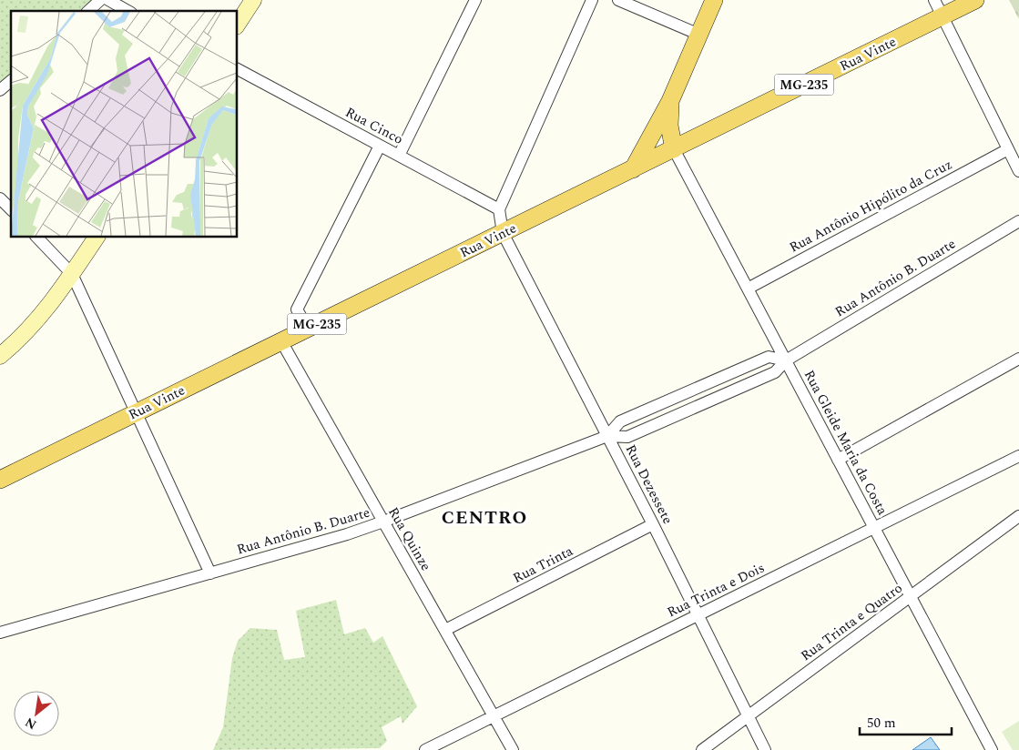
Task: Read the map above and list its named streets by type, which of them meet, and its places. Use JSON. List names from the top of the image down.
{
  "streets": {
    "main road": ["Rua Vinte", "MG-235"],
    "street": [
      "Rua Cinco",
      "Rua Antônio Hipólito da Cruz",
      "Rua Antônio B. Duarte",
      "Rua Gleide Maria da Costa",
      "Rua Dezessete",
      "Rua Quinze",
      "Rua Trinta",
      "Rua Trinta e Dois",
      "Rua Trinta e Quatro"
    ]
  },
  "crossings": [
    ["Rua Vinte", "Rua Gleide Maria da Costa"],
    ["Rua Vinte", "Rua Dezessete"],
    ["Rua Vinte", "Rua Quinze"],
    ["Rua Cinco", "Rua Dezessete"],
    ["Rua Antônio Hipólito da Cruz", "Rua Gleide Maria da Costa"],
    ["Rua Antônio B. Duarte", "Rua Gleide Maria da Costa"],
    ["Rua Antônio B. Duarte", "Rua Dezessete"],
    ["Rua Antônio B. Duarte", "Rua Quinze"],
    ["Rua Gleide Maria da Costa", "Rua Trinta e Dois"],
    ["Rua Gleide Maria da Costa", "Rua Trinta e Quatro"],
    ["Rua Dezessete", "Rua Trinta"],
    ["Rua Dezessete", "Rua Trinta e Dois"],
    ["Rua Dezessete", "Rua Trinta e Quatro"],
    ["Rua Quinze", "Rua Trinta"],
    ["Rua Quinze", "Rua Trinta e Dois"]
  ],
  "districts": ["CENTRO"],
  "scale_bar": "50 m",
  "north": "bottom left"
}
